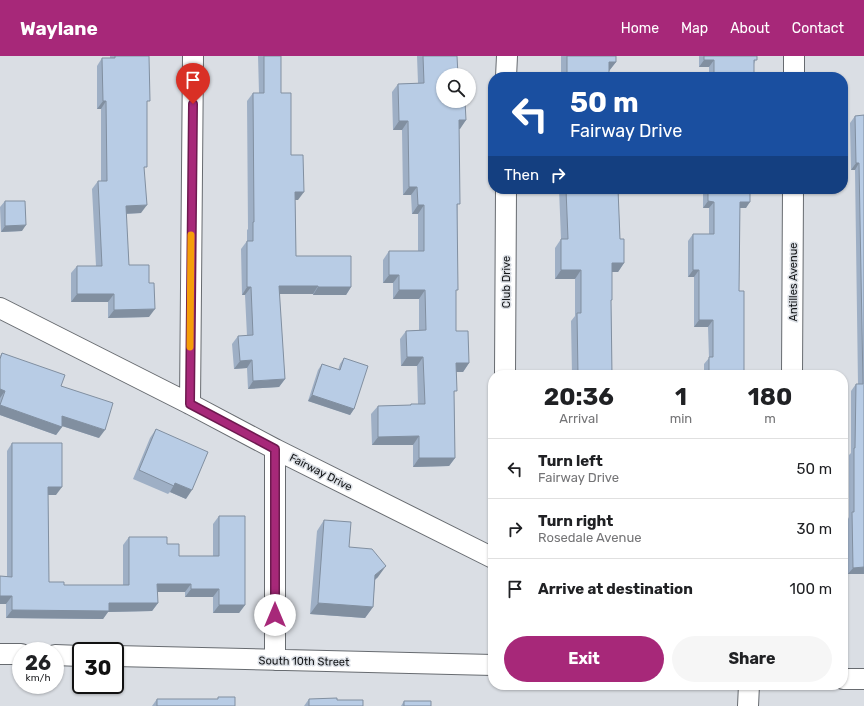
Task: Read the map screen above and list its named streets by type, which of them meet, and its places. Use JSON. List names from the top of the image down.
{
  "streets": {
    "street": [
      "Club Drive",
      "Antilles Avenue",
      "Fairway Drive",
      "South 10th Street"
    ]
  },
  "page": {
    "header": "Waylane",
    "nav": [
      "Home",
      "Map",
      "About",
      "Contact"
    ],
    "turn": ["50 m", "Fairway Drive"],
    "then": "Then",
    "eta": [
      "20:36",
      "Arrival",
      "1",
      "min",
      "180",
      "m"
    ],
    "list": [
      {
        "name": "Turn left",
        "note": "Fairway Drive",
        "value": "50 m"
      },
      {
        "name": "Turn right",
        "note": "Rosedale Avenue",
        "value": "30 m"
      },
      {
        "name": "Arrive at destination",
        "value": "100 m"
      }
    ],
    "buttons": ["Exit", "Share"],
    "speed": "26 km/h",
    "limit": "30"
  }
}
